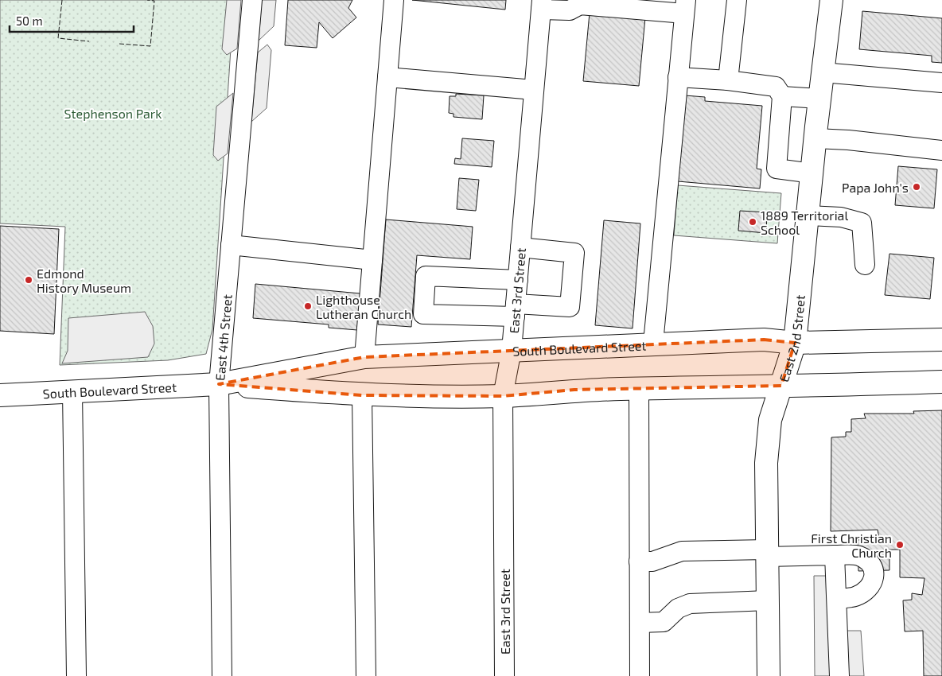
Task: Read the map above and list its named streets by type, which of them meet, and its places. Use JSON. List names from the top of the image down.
{
  "streets": {
    "main road": ["East 2nd Street", "South Boulevard Street"],
    "street": ["East 3rd Street", "East 4th Street"]
  },
  "crossings": [
    ["East 3rd Street", "South Boulevard Street"],
    ["East 4th Street", "South Boulevard Street"],
    ["East 2nd Street", "South Boulevard Street"]
  ],
  "parks": ["Stephenson Park"],
  "places": [
    "Papa John's",
    "1889 Territorial School",
    "Edmond History Museum",
    "Lighthouse Lutheran Church",
    "First Christian Church"
  ],
  "scale_bar": "50 m"
}
